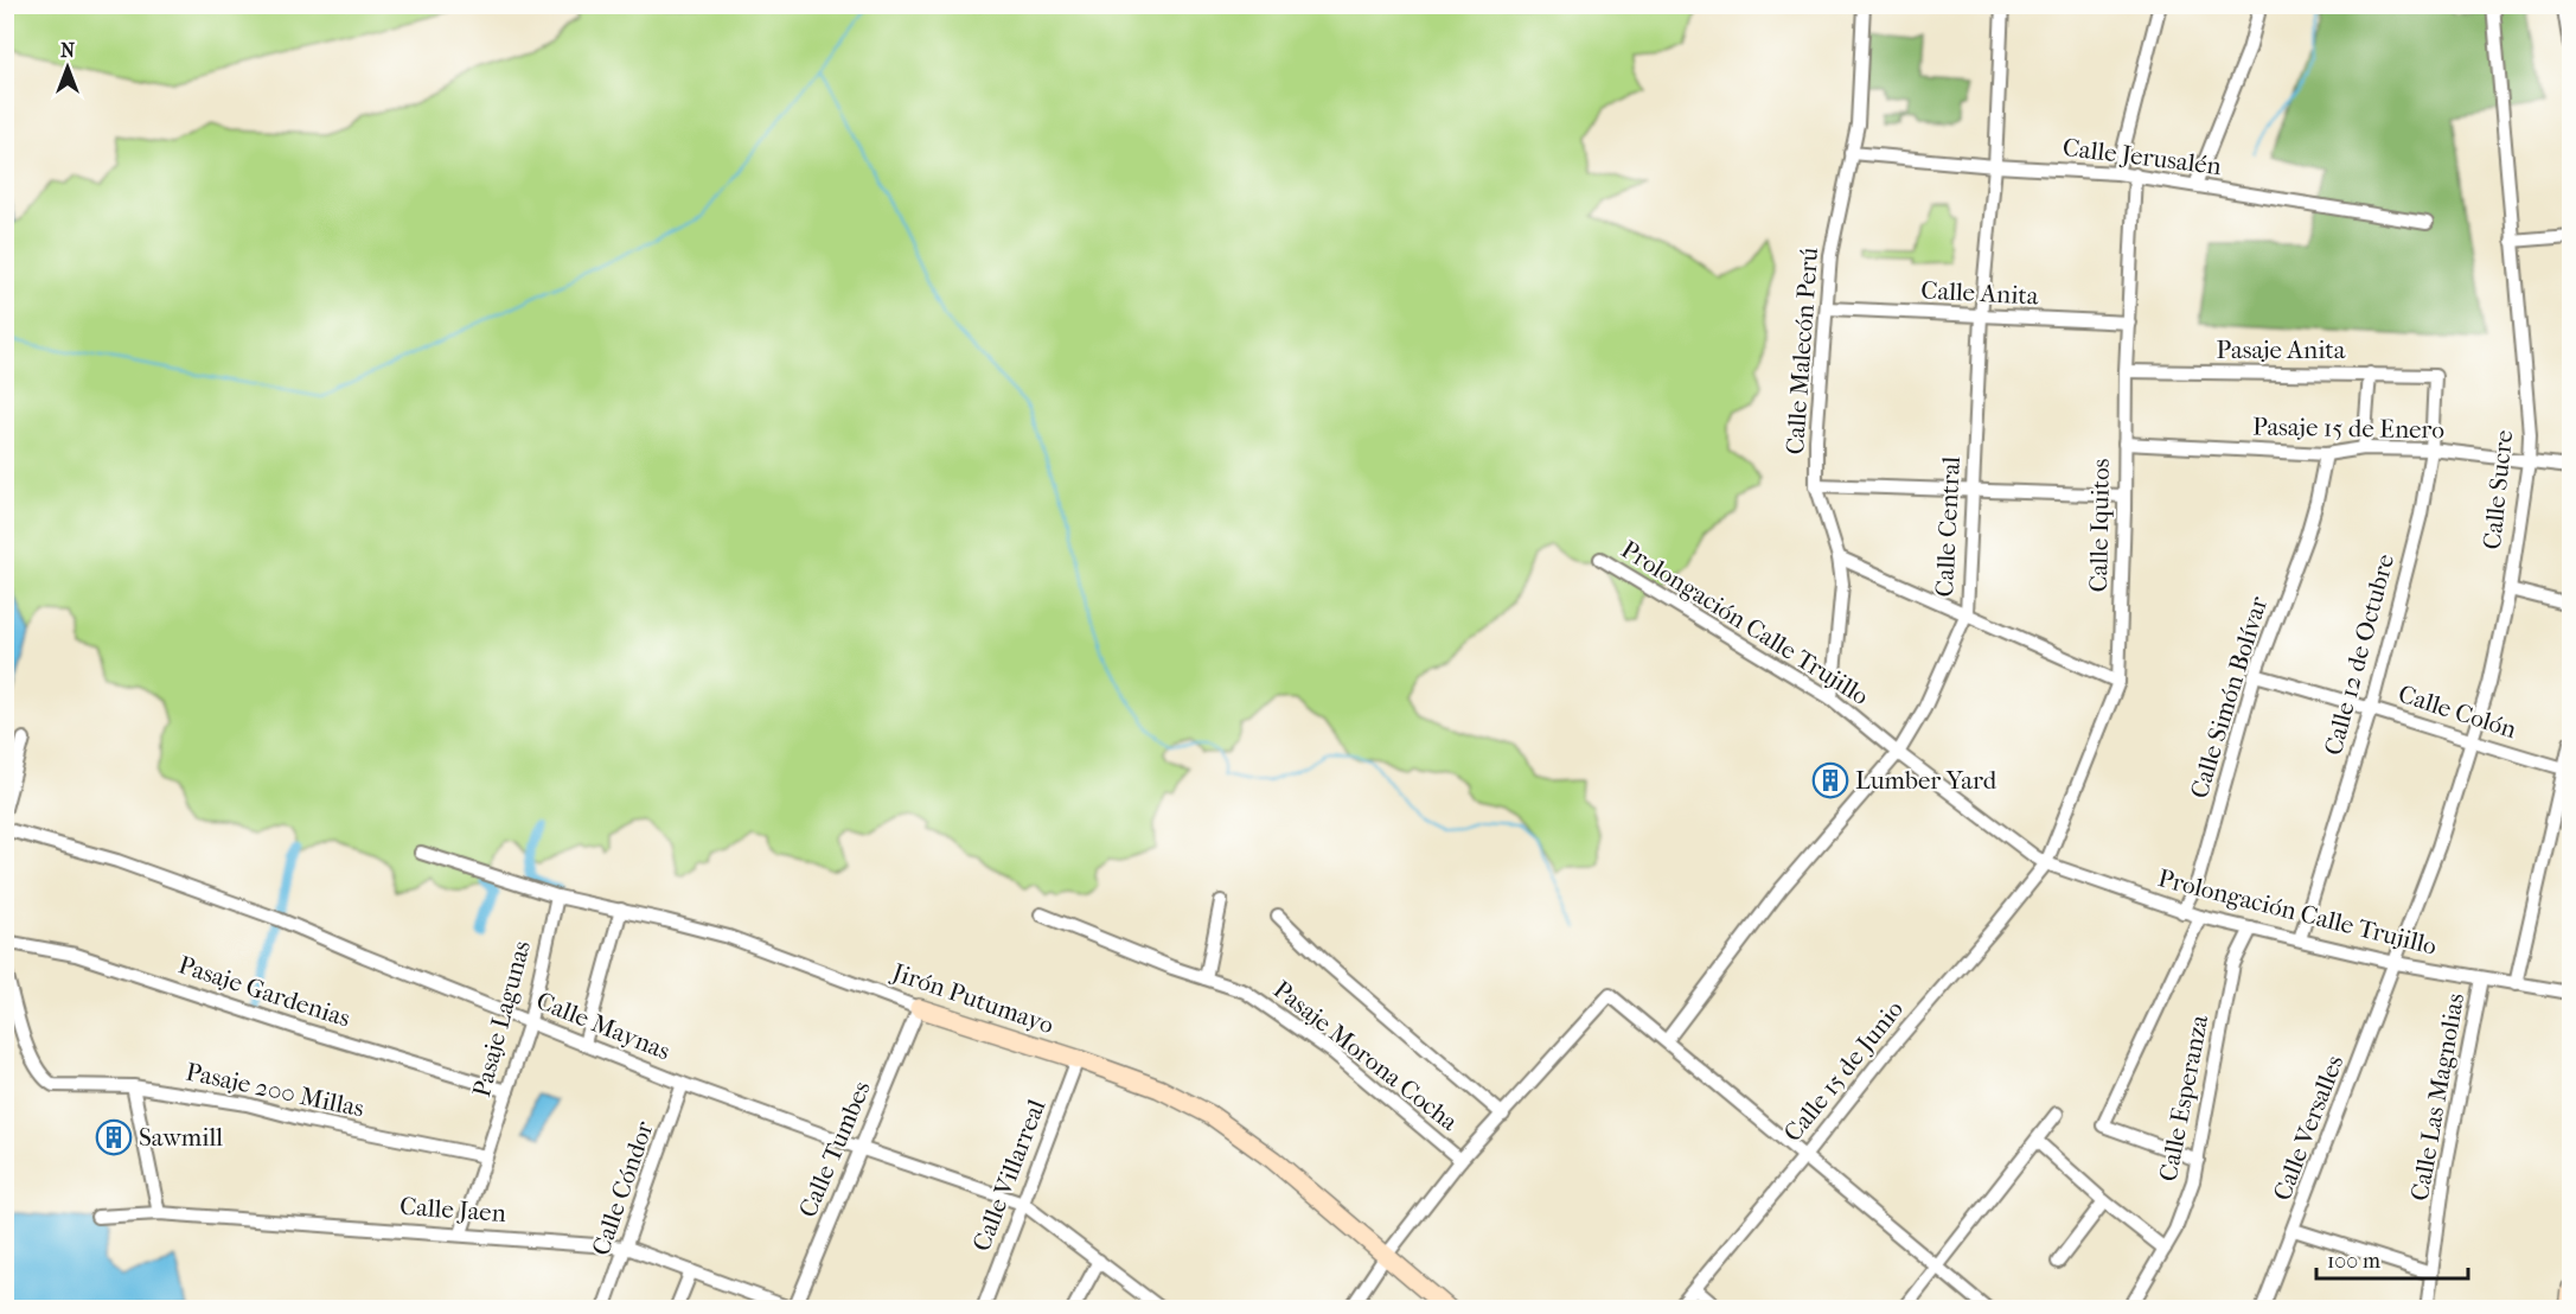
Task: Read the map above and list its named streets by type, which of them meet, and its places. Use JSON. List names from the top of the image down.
{
  "streets": {
    "street": [
      "Calle Jerusalén",
      "Calle Anita",
      "Pasaje Anita",
      "Calle Malecón Perú",
      "Pasaje 15 de Enero",
      "Calle Sucre",
      "Calle Iquitos",
      "Calle Central",
      "Prolongación Calle Trujillo",
      "Calle 12 de Octubre",
      "Calle Simón Bolívar",
      "Calle Colón",
      "Pasaje Gardenias",
      "Jirón Putumayo",
      "Pasaje Lagunas",
      "Calle Maynas",
      "Pasaje Morona Cocha",
      "Calle 15 de Junio",
      "Pasaje 200 Millas",
      "Calle Las Magnolias",
      "Calle Esperanza",
      "Calle Versalles",
      "Calle Tumbes",
      "Calle Villarreal",
      "Calle Cóndor",
      "Calle Jaen"
    ]
  },
  "crossings": [
    ["Calle Jerusalén", "Calle Malecón Perú"],
    ["Calle Jerusalén", "Calle Iquitos"],
    ["Calle Jerusalén", "Calle Central"],
    ["Calle Anita", "Calle Malecón Perú"],
    ["Calle Anita", "Calle Iquitos"],
    ["Calle Anita", "Calle Central"],
    ["Pasaje Anita", "Calle Iquitos"],
    ["Pasaje Anita", "Calle 12 de Octubre"],
    ["Calle Malecón Perú", "Prolongación Calle Trujillo"],
    ["Pasaje 15 de Enero", "Calle Sucre"],
    ["Pasaje 15 de Enero", "Calle Iquitos"],
    ["Pasaje 15 de Enero", "Calle 12 de Octubre"],
    ["Pasaje 15 de Enero", "Calle Simón Bolívar"],
    ["Calle Sucre", "Prolongación Calle Trujillo"],
    ["Calle Sucre", "Calle Colón"],
    ["Calle Sucre", "Calle Versalles"],
    ["Calle Iquitos", "Prolongación Calle Trujillo"],
    ["Calle Iquitos", "Calle 15 de Junio"],
    ["Calle Central", "Prolongación Calle Trujillo"],
    ["Prolongación Calle Trujillo", "Calle 12 de Octubre"],
    ["Prolongación Calle Trujillo", "Calle Simón Bolívar"],
    ["Prolongación Calle Trujillo", "Calle 15 de Junio"],
    ["Prolongación Calle Trujillo", "Calle Las Magnolias"],
    ["Prolongación Calle Trujillo", "Calle Esperanza"],
    ["Prolongación Calle Trujillo", "Calle Versalles"],
    ["Calle 12 de Octubre", "Calle Colón"],
    ["Calle Simón Bolívar", "Calle Colón"],
    ["Pasaje Gardenias", "Pasaje Lagunas"],
    ["Jirón Putumayo", "Pasaje Lagunas"],
    ["Jirón Putumayo", "Calle Tumbes"],
    ["Jirón Putumayo", "Calle Villarreal"],
    ["Pasaje Lagunas", "Calle Maynas"],
    ["Pasaje Lagunas", "Pasaje 200 Millas"],
    ["Pasaje Lagunas", "Calle Jaen"],
    ["Calle Maynas", "Calle Tumbes"],
    ["Calle Maynas", "Calle Villarreal"],
    ["Calle Maynas", "Calle Cóndor"],
    ["Calle Tumbes", "Calle Jaen"],
    ["Calle Cóndor", "Calle Jaen"]
  ],
  "places": {
    "building": ["Lumber Yard", "Sawmill"]
  },
  "scale_bar": "100 m",
  "north": "top"
}
